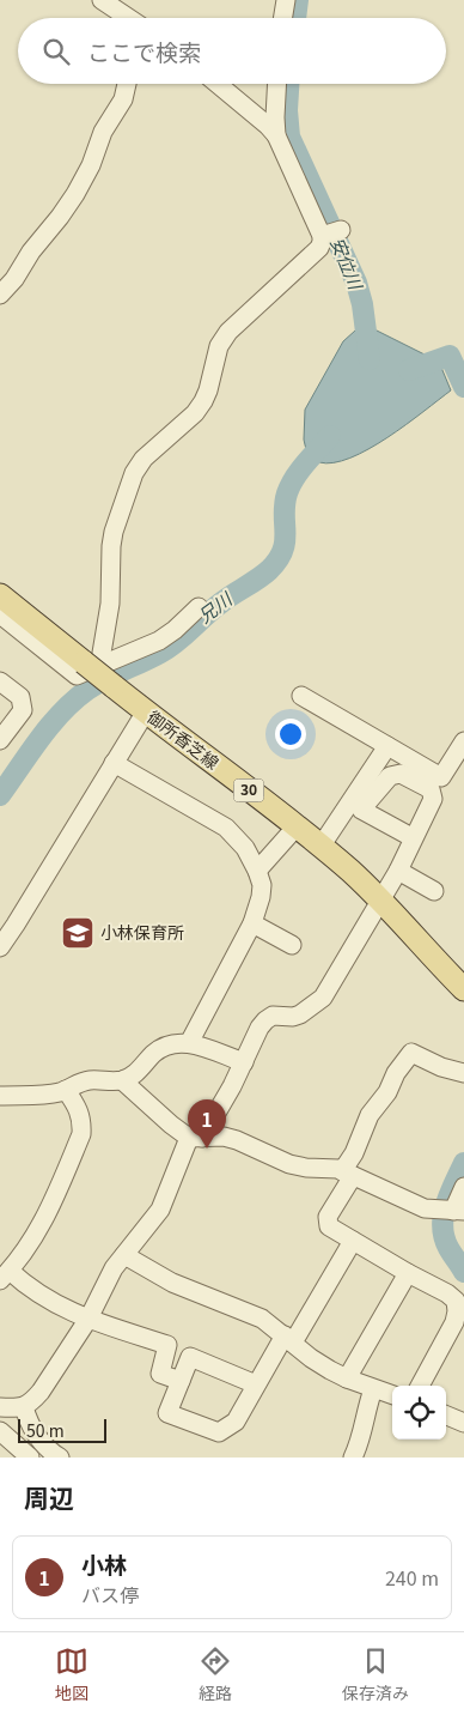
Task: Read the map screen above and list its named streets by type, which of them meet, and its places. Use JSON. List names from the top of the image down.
{
  "streets": {
    "main road": ["御所香芝線", "30"]
  },
  "water": ["安位川", "兄川"],
  "places": {
    "school or university": ["小林保育所"]
  },
  "scale_bar": "50 m",
  "page": {
    "search": "ここで検索",
    "pins": "1",
    "scale": "50 m",
    "heading": "周辺",
    "list": [
      {
        "mark": "1",
        "name": "小林",
        "note": "バス停",
        "value": "240 m"
      }
    ],
    "nav": ["地図", "経路", "保存済み"]
  }
}
